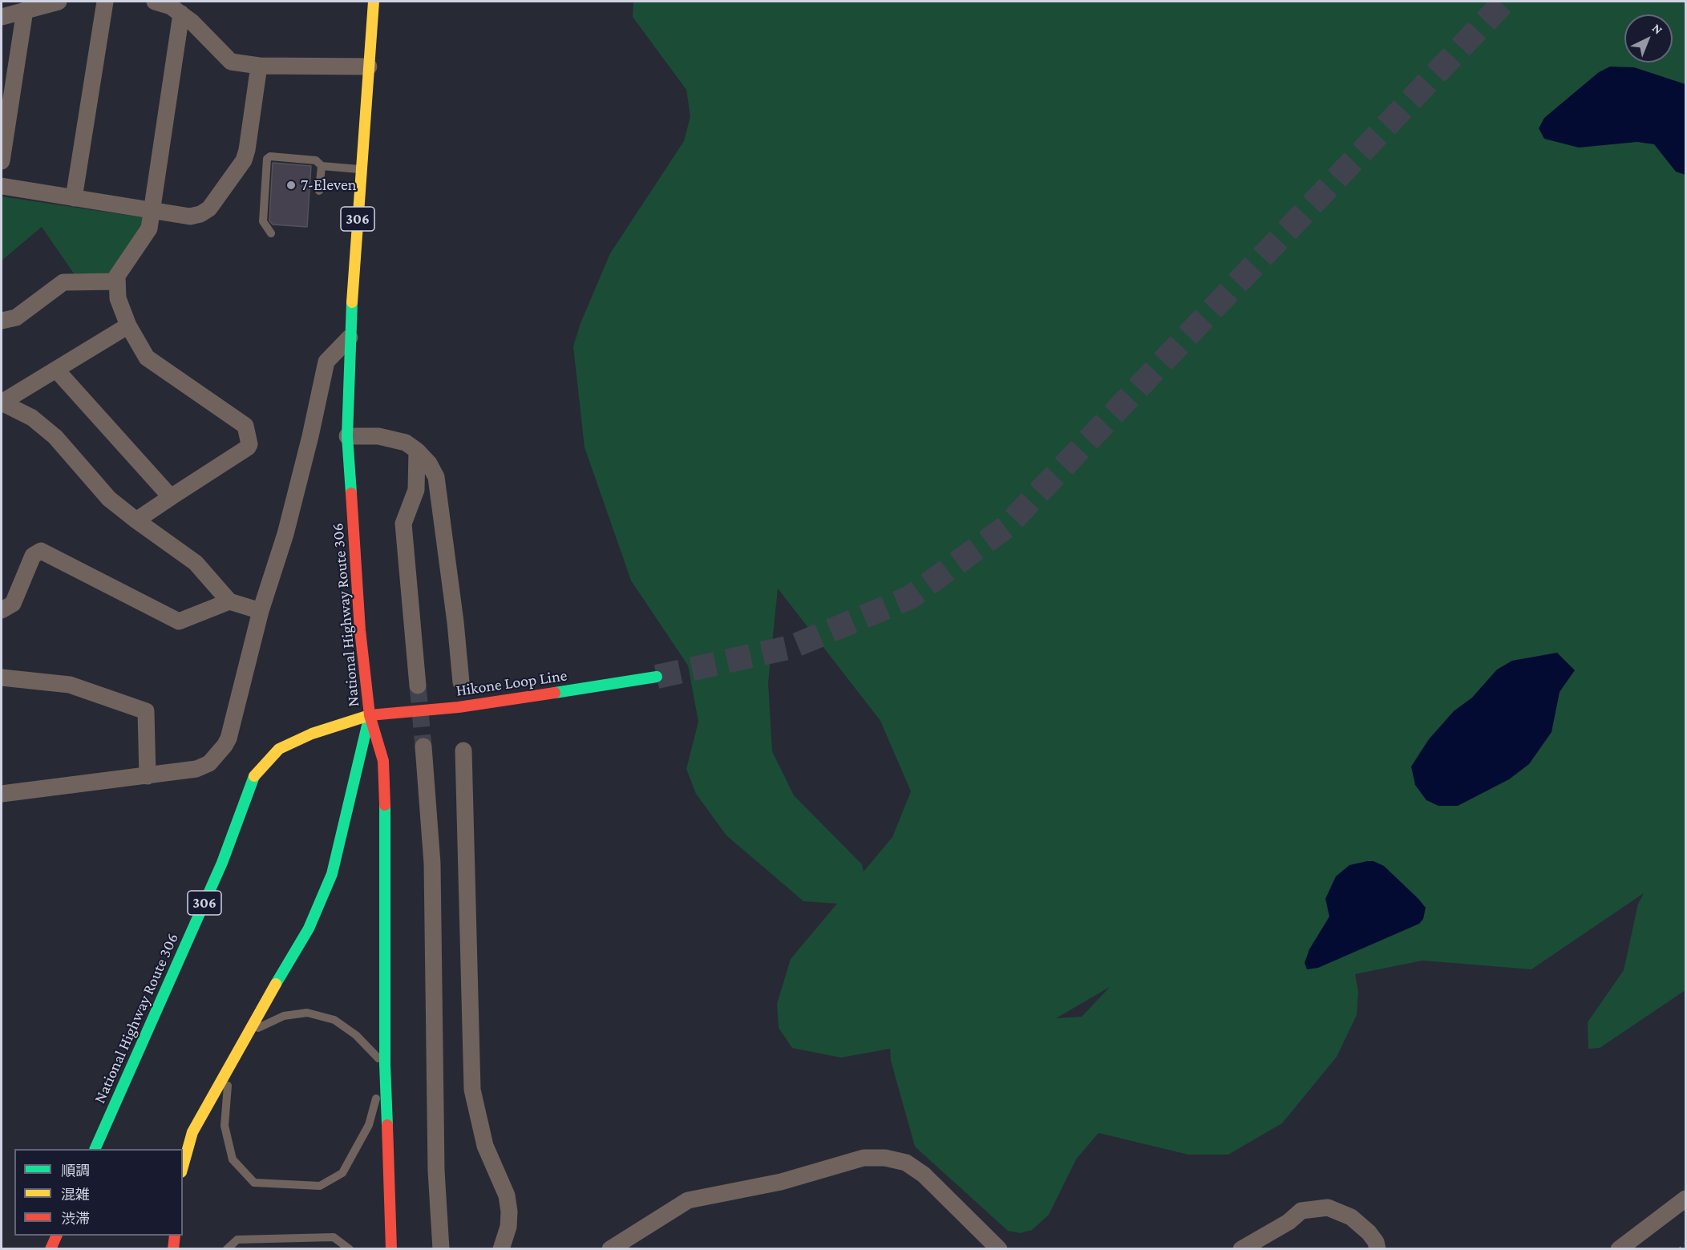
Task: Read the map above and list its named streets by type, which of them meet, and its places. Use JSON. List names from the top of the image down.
{
  "streets": {
    "main road": ["306", "National Highway Route 306", "Hikone Loop Line"]
  },
  "crossings": [
    ["National Highway Route 306", "Hikone Loop Line"]
  ],
  "places": ["7-Eleven"],
  "legend": ["順調", "混雑", "渋滞"],
  "north": "top right"
}
